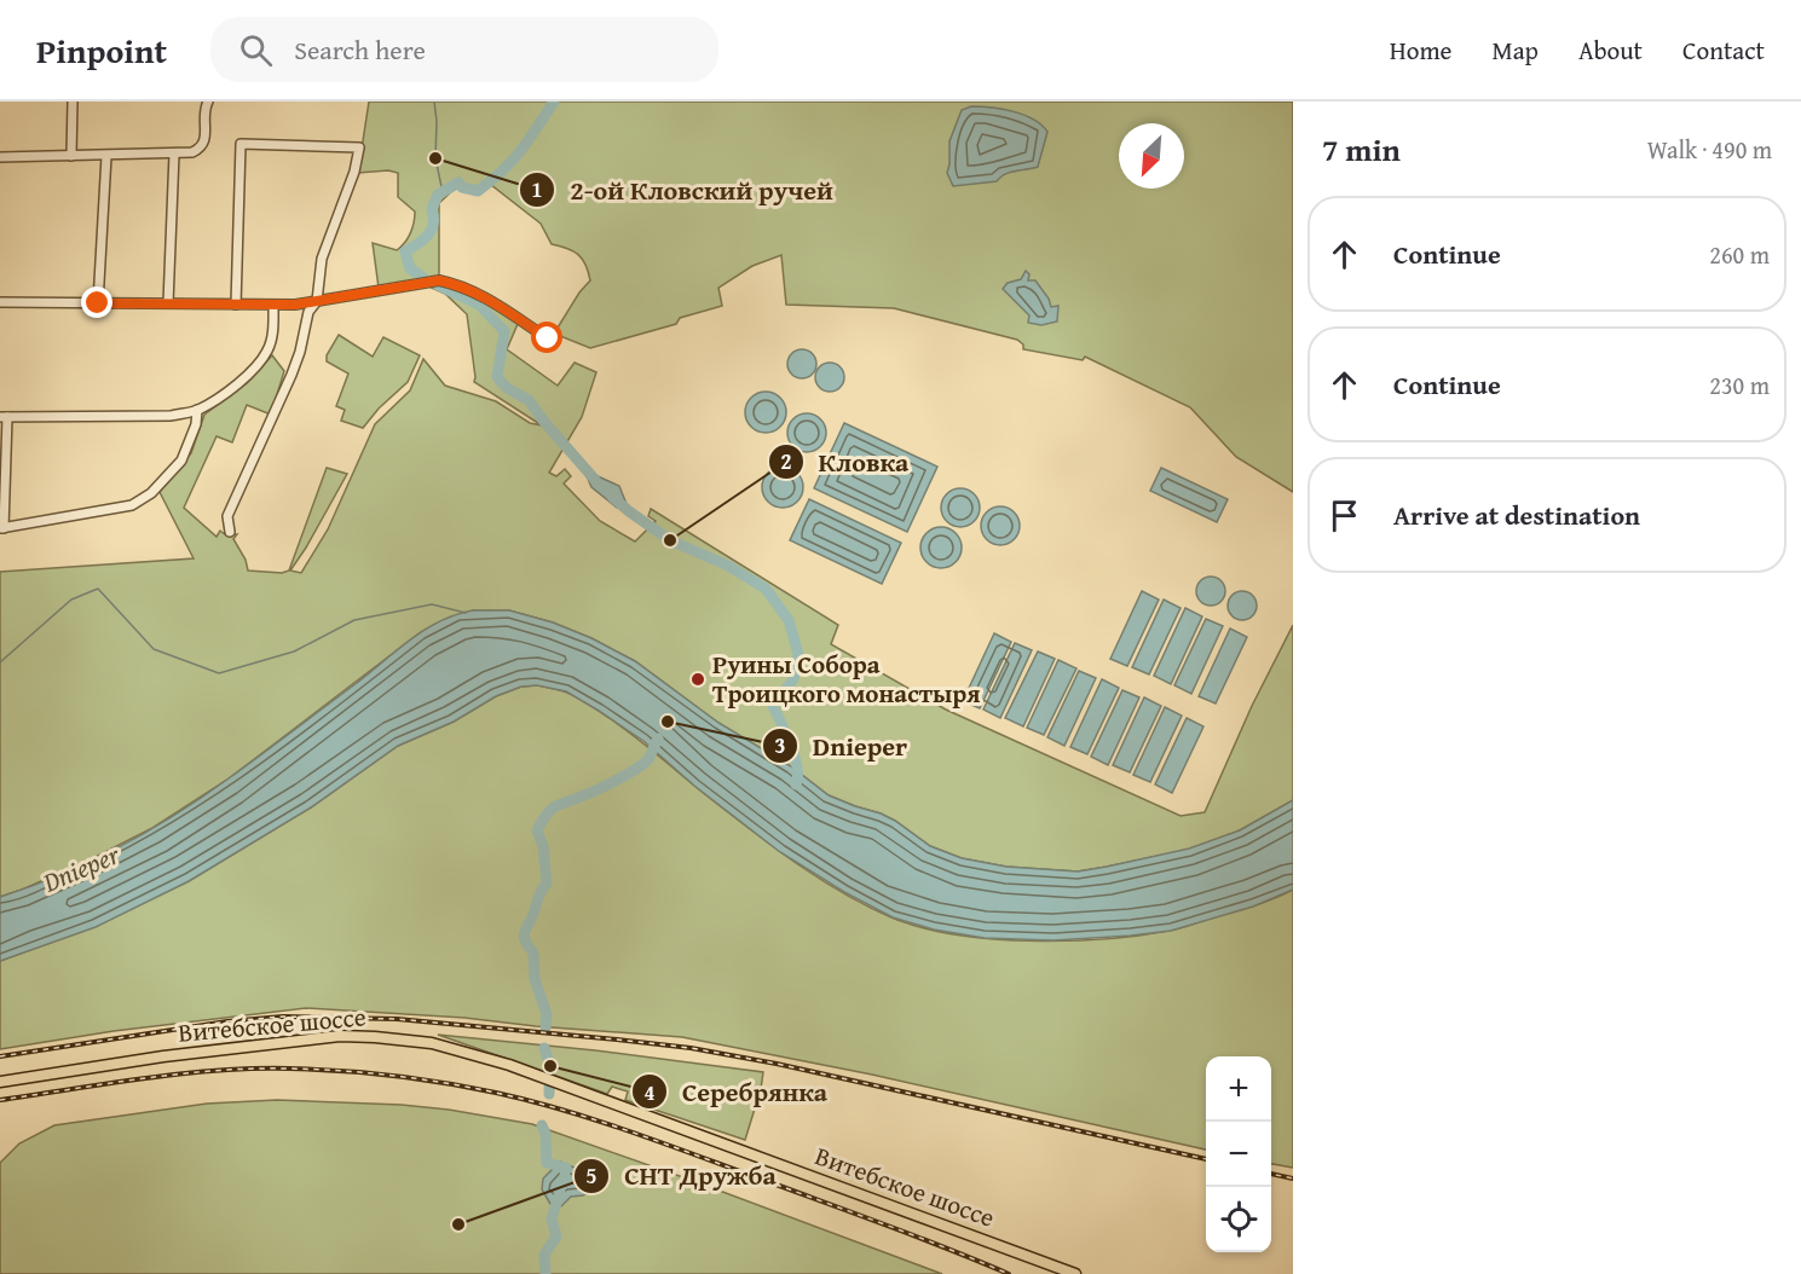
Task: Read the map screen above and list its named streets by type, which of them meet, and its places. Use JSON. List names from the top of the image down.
{
  "streets": {
    "main road": ["Витебское шоссе"]
  },
  "water": ["Dnieper"],
  "places": [
    "2-ой Кловский ручей",
    "Кловка",
    "Руины Собора Троицкого монастыря",
    "Dnieper",
    "Серебрянка",
    "СНТ Дружба"
  ],
  "north": "bottom left",
  "page": {
    "header": "Pinpoint",
    "search": "Search here",
    "nav": [
      "Home",
      "Map",
      "About",
      "Contact"
    ],
    "heading": ["7 min", "Walk · 490 m"],
    "list": [
      ["Continue", "260 m"],
      ["Continue", "230 m"],
      "Arrive at destination"
    ],
    "map_buttons": ["+", "−"]
  }
}
